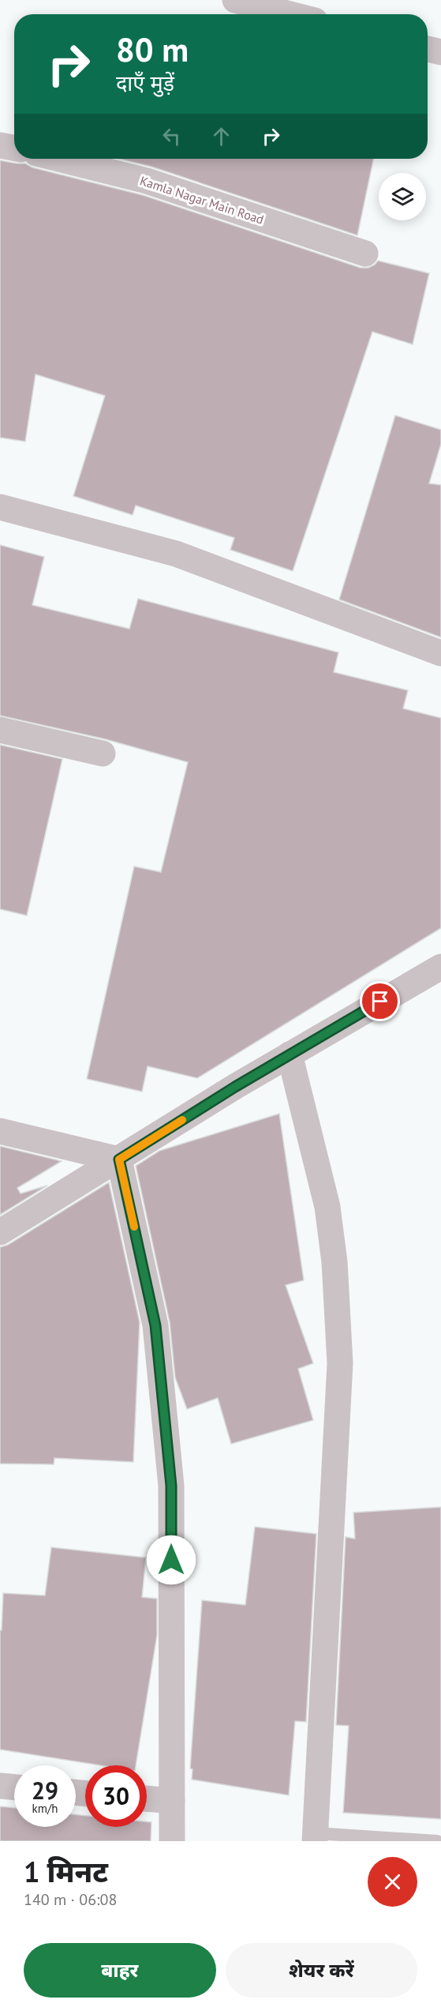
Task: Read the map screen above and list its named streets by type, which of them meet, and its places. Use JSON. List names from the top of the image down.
{
  "streets": {
    "street": ["Kamla Nagar Main Road"]
  },
  "page": {
    "turn": ["80 m", "दाएँ मुड़ें"],
    "speed": "29 km/h",
    "limit": "30",
    "heading": ["1 मिनट", "140 m · 06:08"],
    "buttons": ["बाहर", "शेयर करें"]
  }
}
